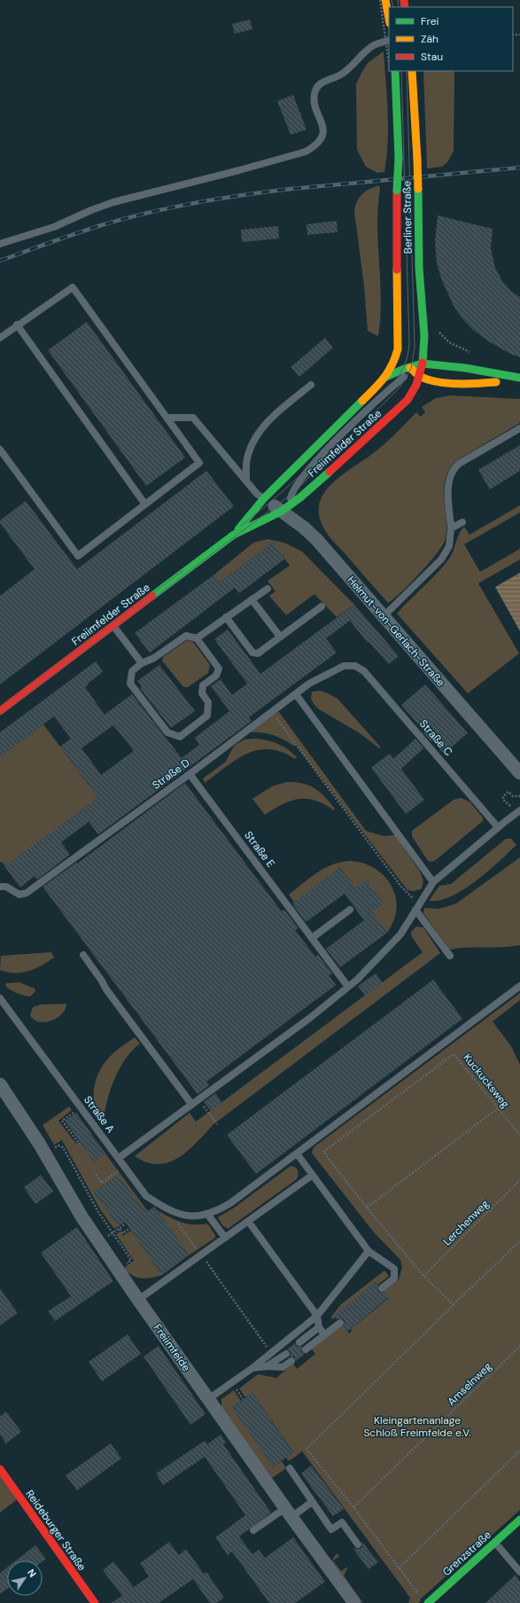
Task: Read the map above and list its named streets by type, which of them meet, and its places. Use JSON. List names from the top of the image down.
{
  "streets": {
    "street": [
      "Berliner Straße",
      "Freiimfelder Straße",
      "Helmut-von-Gerlach-Straße",
      "Freiimfelde",
      "Reideburger Straße",
      "Grenzstraße"
    ],
    "lane": [
      "Straße C",
      "Straße D",
      "Straße E",
      "Straße A"
    ],
    "path": ["Kuckucksweg", "Lerchenweg", "Amselnweg"]
  },
  "crossings": [
    ["Berliner Straße", "Freiimfelder Straße"],
    ["Freiimfelder Straße", "Helmut-von-Gerlach-Straße"],
    ["Straße C", "Straße D"],
    ["Straße D", "Straße E"]
  ],
  "parks": ["Kleingartenanlage Schloß Freimfelde e.V."],
  "legend": ["Frei", "Zäh", "Stau"],
  "north": "top right"
}
